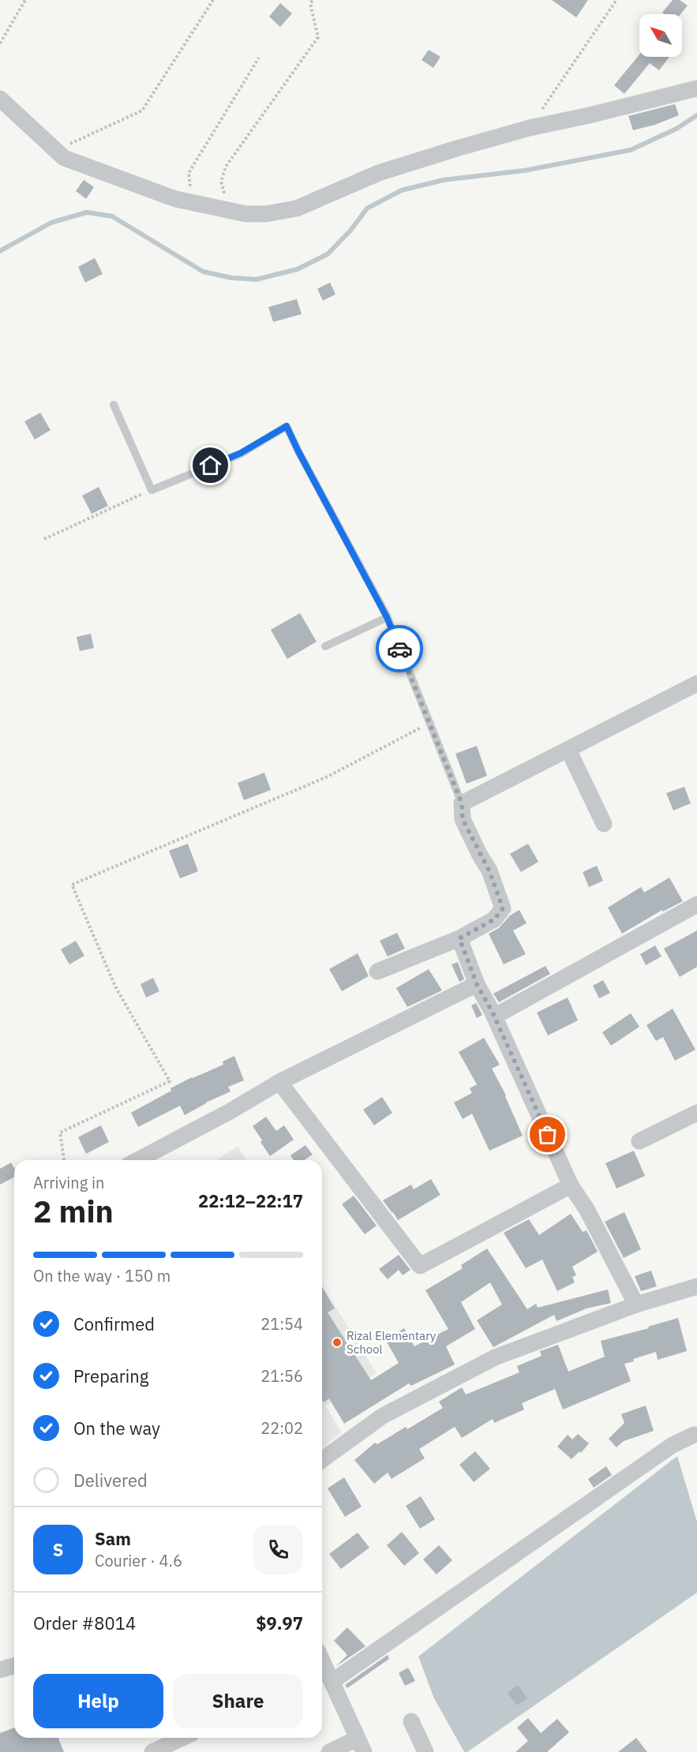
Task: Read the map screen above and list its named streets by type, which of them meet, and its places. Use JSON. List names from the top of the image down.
{
  "places": ["Rizal Elementary School"],
  "north": "top left",
  "page": {
    "heading": ["2 min", "Arriving in", "22:12–22:17"],
    "panel": [
      "Sam",
      "Courier · 4.6",
      "Order #8014",
      "$9.97"
    ],
    "bar": "On the way · 150 m",
    "list": [
      ["Confirmed", "21:54"],
      ["Preparing", "21:56"],
      ["On the way", "22:02"],
      "Delivered"
    ],
    "round": "S",
    "buttons": ["Help", "Share"]
  }
}
